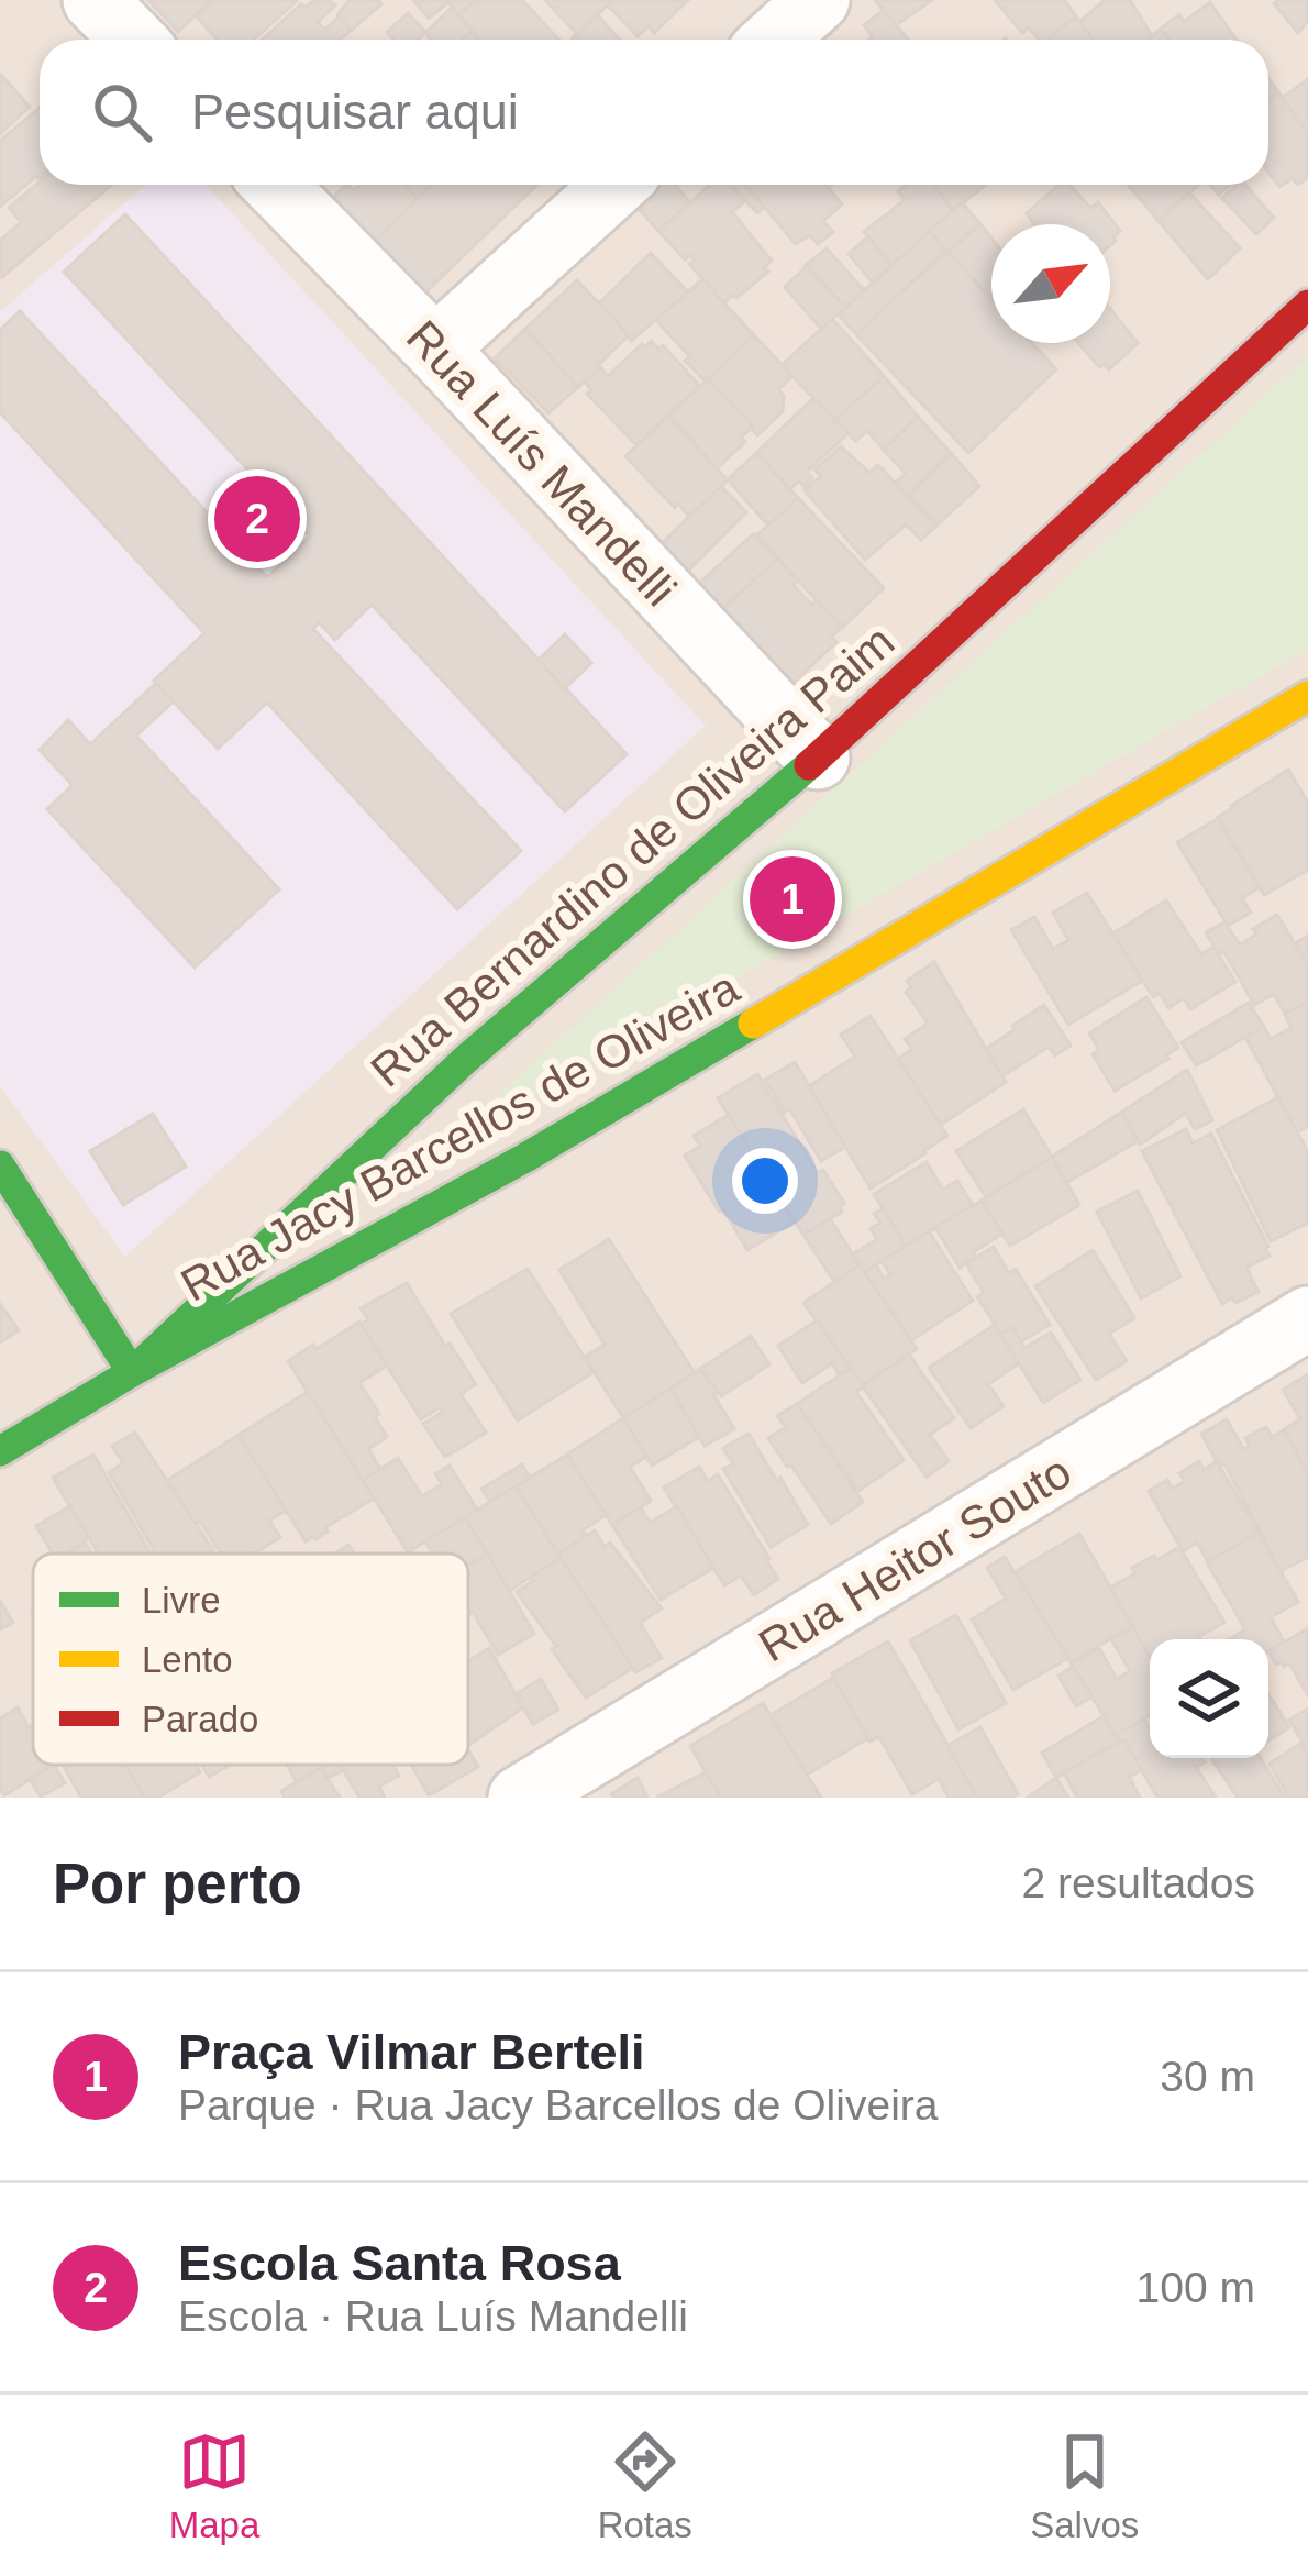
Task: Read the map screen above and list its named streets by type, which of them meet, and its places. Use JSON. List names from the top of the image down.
{
  "streets": {
    "street": [
      "Rua Luís Mandelli",
      "Rua Bernardino de Oliveira Paim",
      "Rua Jacy Barcellos de Oliveira",
      "Rua Heitor Souto"
    ]
  },
  "crossings": [
    ["Rua Luís Mandelli", "Rua Bernardino de Oliveira Paim"],
    ["Rua Bernardino de Oliveira Paim", "Rua Jacy Barcellos de Oliveira"]
  ],
  "legend": ["Livre", "Lento", "Parado"],
  "north": "top right",
  "page": {
    "search": "Pesquisar aqui",
    "pins": ["2", "1"],
    "heading": ["Por perto", "2 resultados"],
    "list": [
      {
        "mark": "1",
        "name": "Praça Vilmar Berteli",
        "note": "Parque · Rua Jacy Barcellos de Oliveira",
        "value": "30 m"
      },
      {
        "mark": "2",
        "name": "Escola Santa Rosa",
        "note": "Escola · Rua Luís Mandelli",
        "value": "100 m"
      }
    ],
    "nav": ["Mapa", "Rotas", "Salvos"]
  }
}
